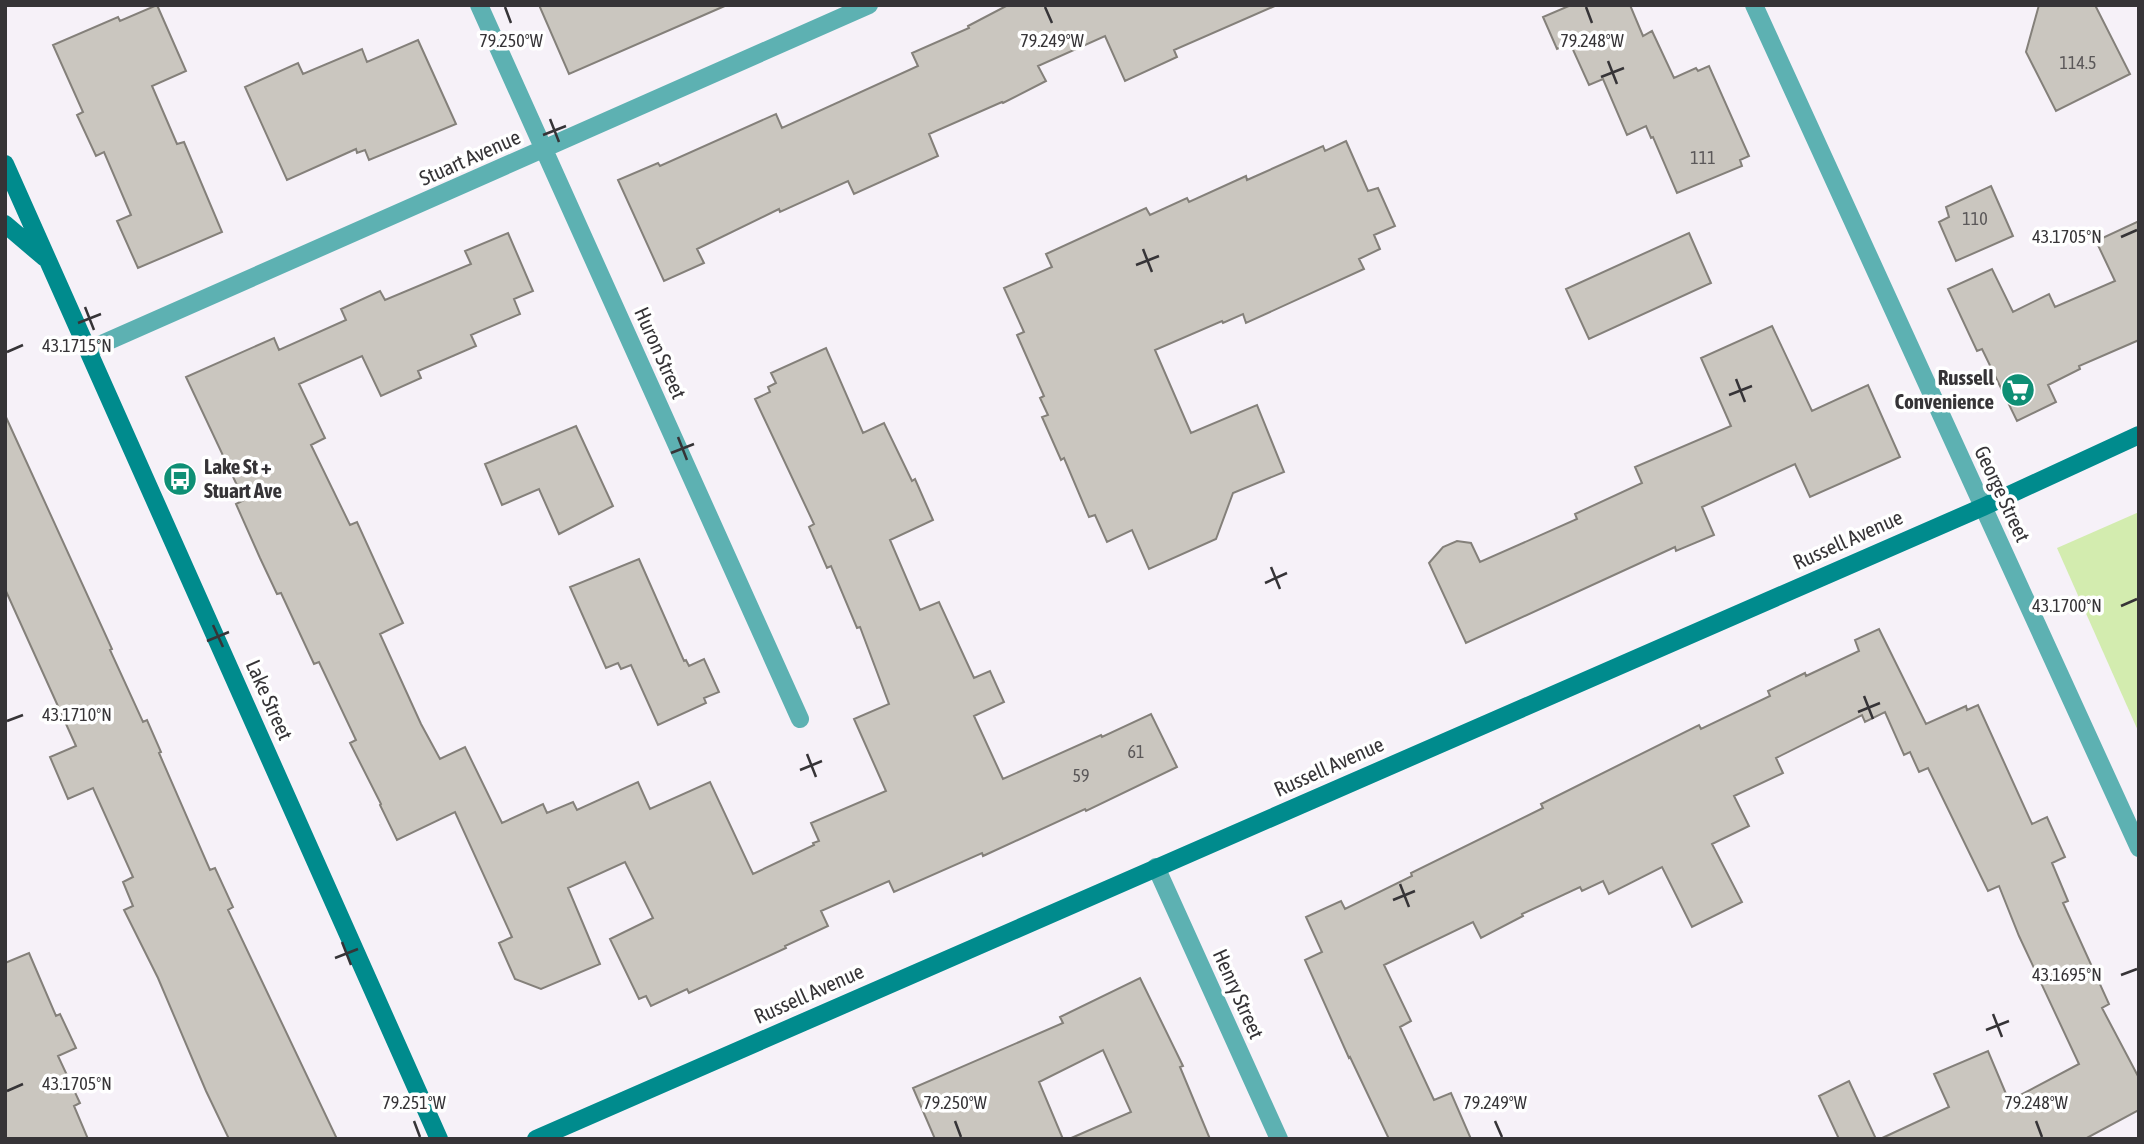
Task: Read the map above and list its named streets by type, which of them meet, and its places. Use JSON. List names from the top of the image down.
{
  "streets": {
    "street": [
      "Stuart Avenue",
      "Huron Street",
      "George Street",
      "Russell Avenue",
      "Lake Street",
      "Henry Street"
    ]
  },
  "crossings": [
    ["Stuart Avenue", "Huron Street"],
    ["Stuart Avenue", "Lake Street"],
    ["George Street", "Russell Avenue"],
    ["Russell Avenue", "Henry Street"]
  ],
  "places": {
    "supermarket": ["Russell Convenience"],
    "bus stop": ["Lake St + Stuart Ave"]
  },
  "house_numbers": [
    "114.5",
    "111",
    "110",
    "61",
    "59"
  ],
  "coordinates": [
    "79.250°W",
    "79.249°W",
    "79.248°W",
    "43.1705°N",
    "43.1715°N",
    "43.1700°N",
    "43.1710°N",
    "43.1695°N",
    "79.251°W"
  ]
}
